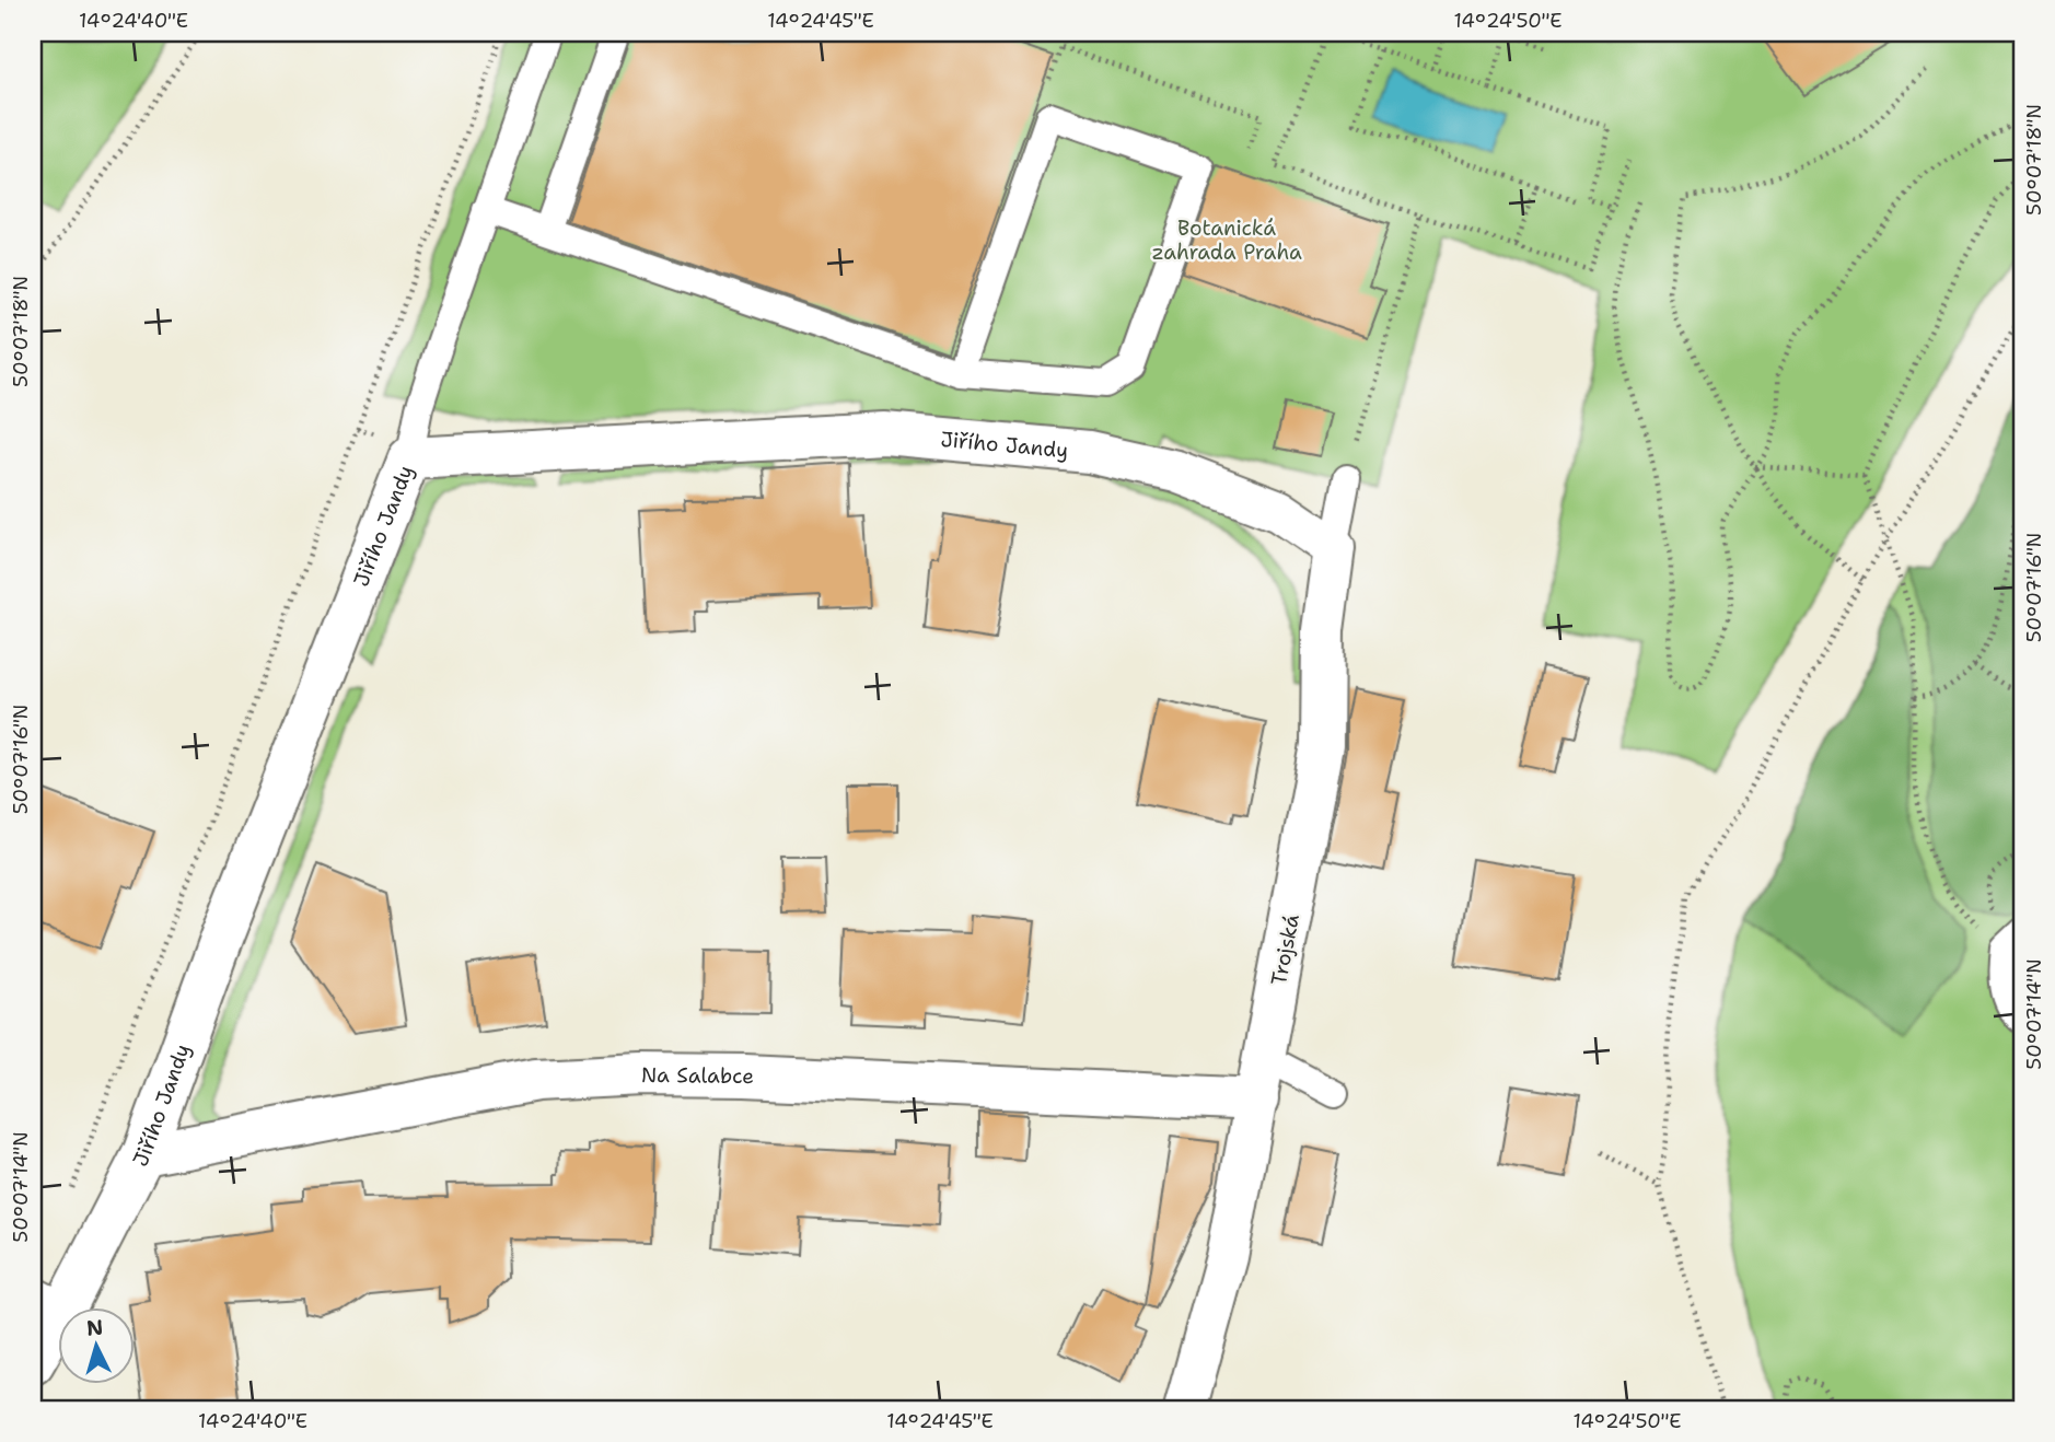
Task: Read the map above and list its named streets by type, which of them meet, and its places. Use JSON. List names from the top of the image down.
{
  "streets": {
    "street": ["Jiřího Jandy", "Trojská", "Na Salabce"]
  },
  "crossings": [
    ["Jiřího Jandy", "Trojská"],
    ["Jiřího Jandy", "Na Salabce"],
    ["Trojská", "Na Salabce"]
  ],
  "parks": ["Botanická zahrada Praha"],
  "north": "top",
  "coordinates": [
    "14°24'40\"E",
    "14°24'45\"E",
    "14°24'50\"E",
    "50°07'18\"N",
    "50°07'16\"N",
    "50°07'14\"N"
  ]
}
